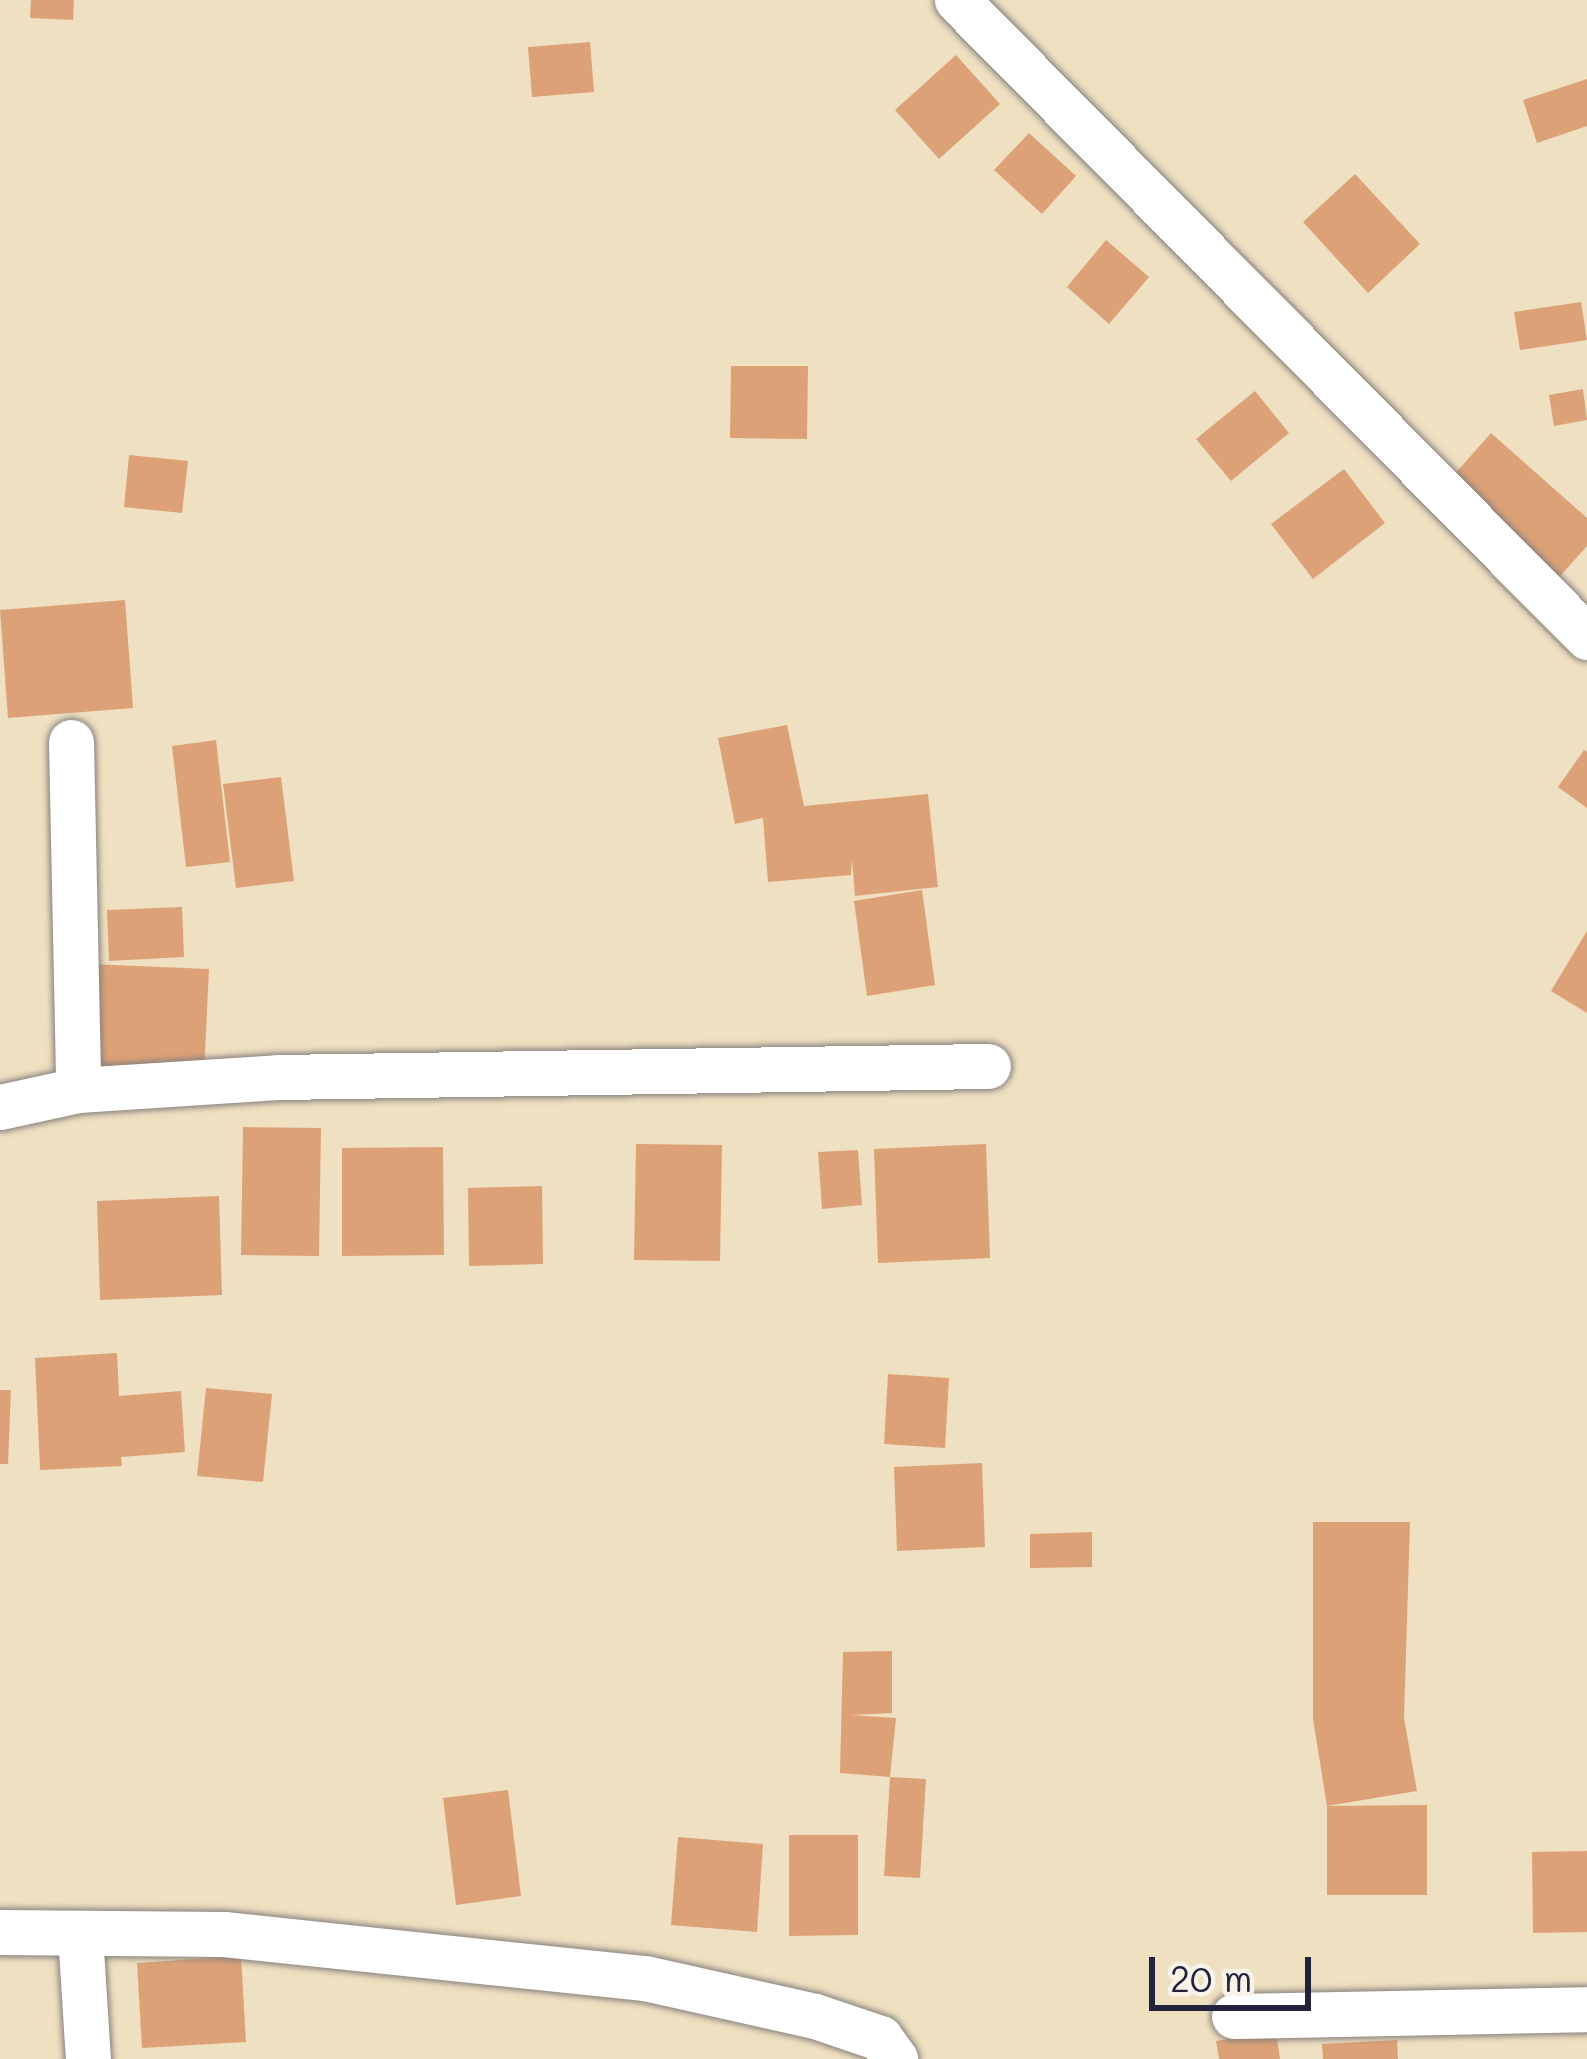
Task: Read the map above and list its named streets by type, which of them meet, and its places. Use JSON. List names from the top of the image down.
{
  "scale_bar": "20 m"
}
